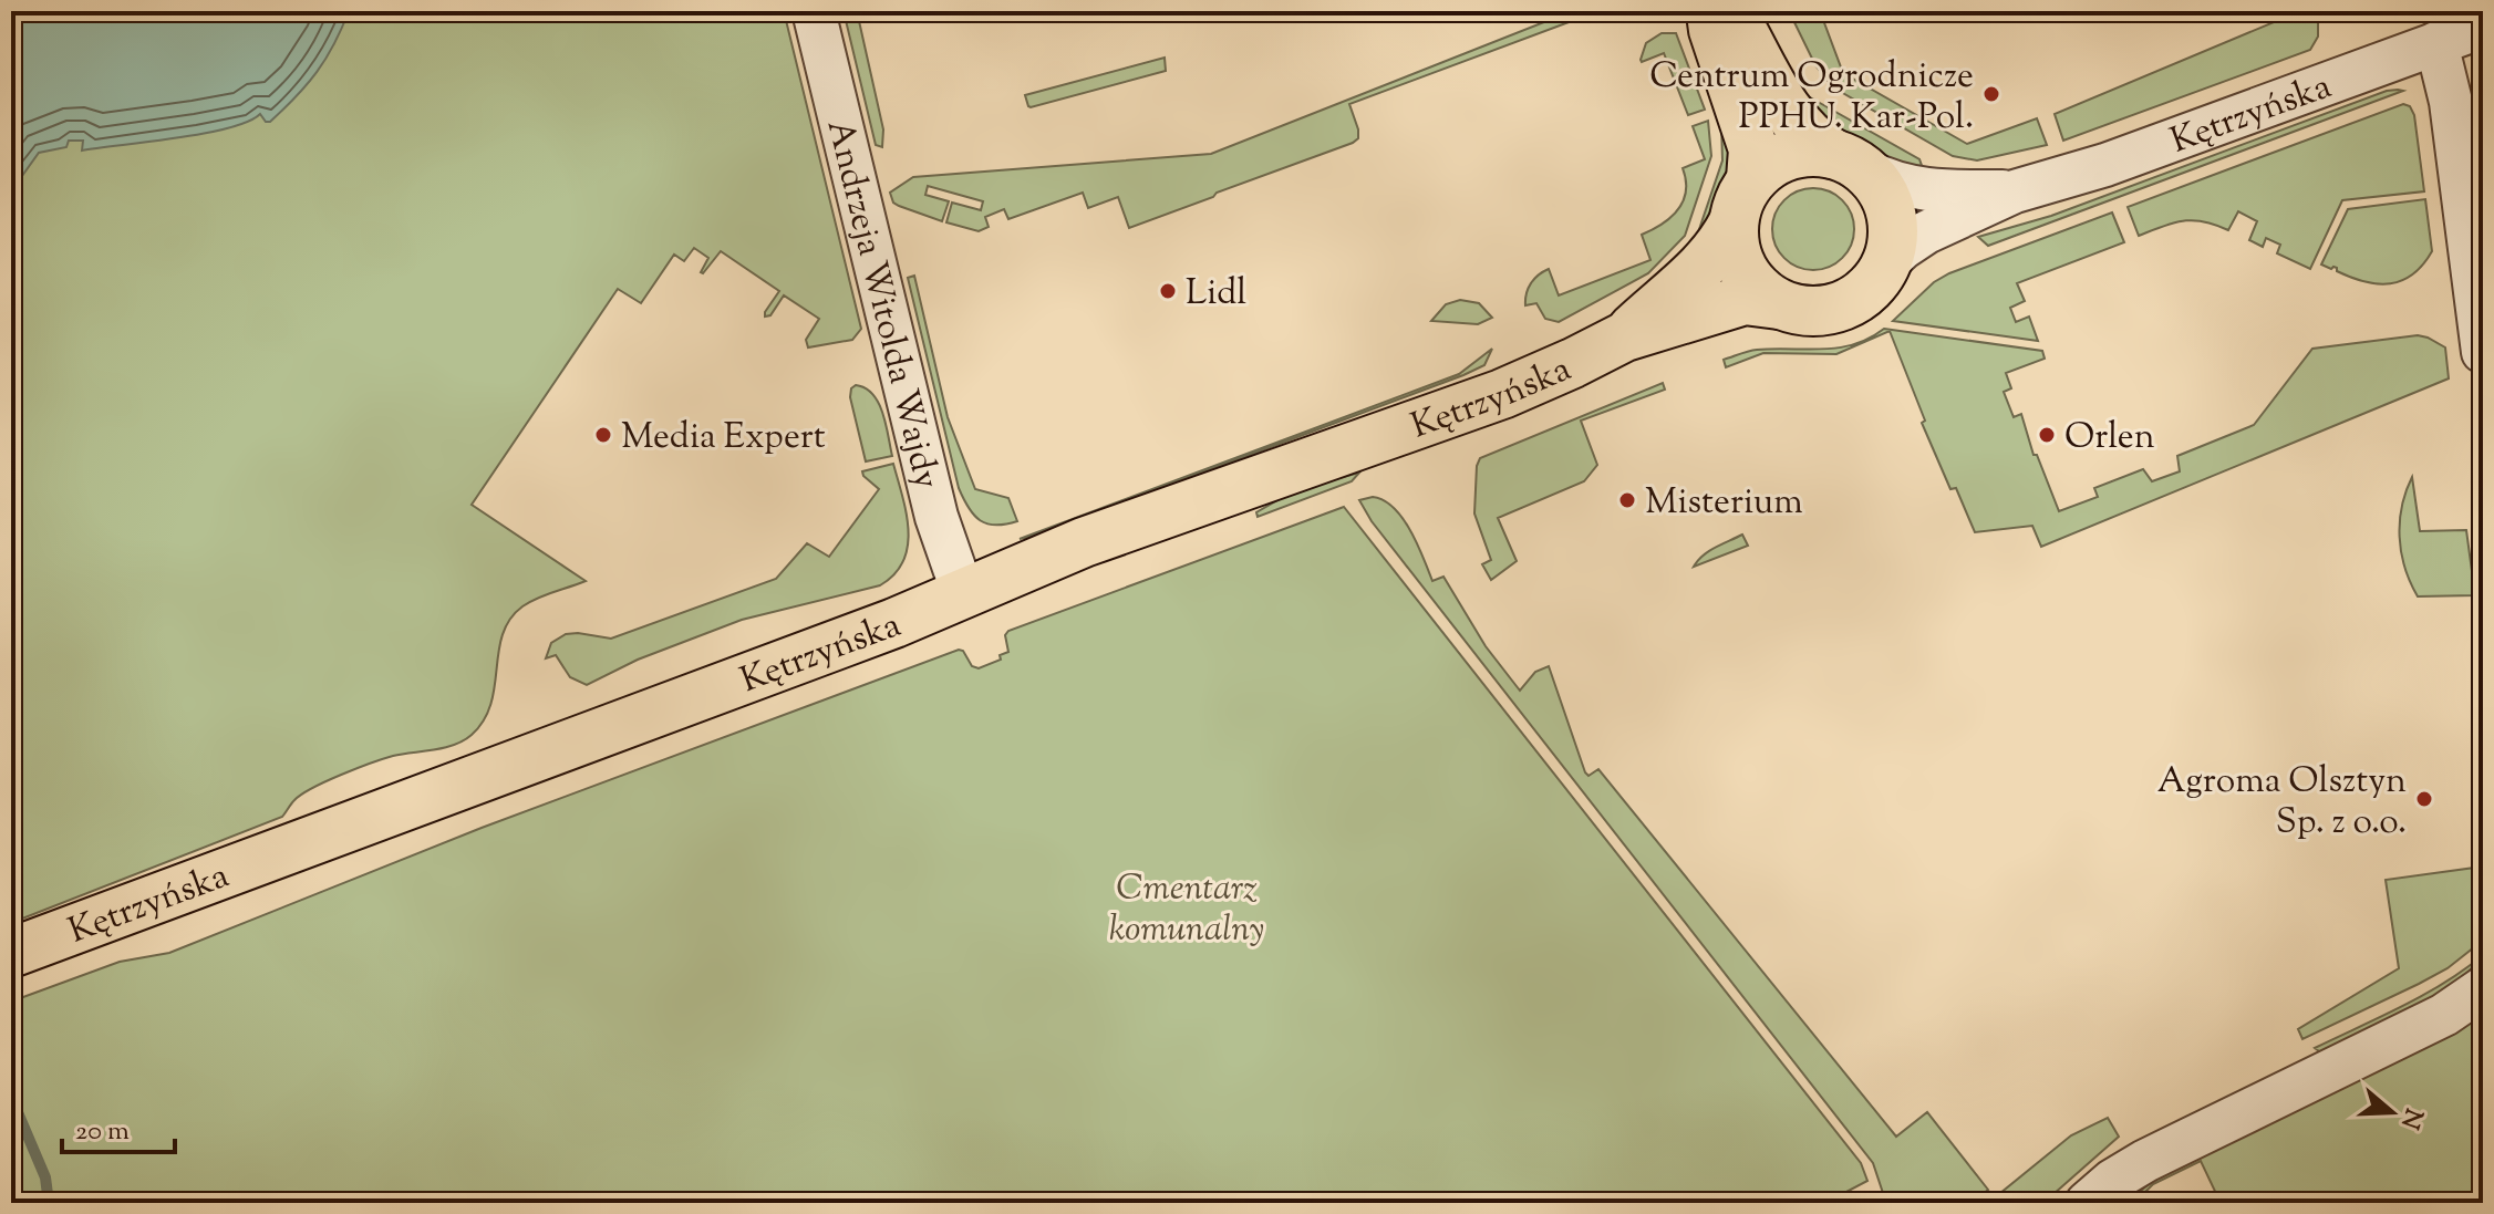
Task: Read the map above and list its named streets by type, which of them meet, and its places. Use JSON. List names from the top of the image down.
{
  "streets": {
    "main road": ["Kętrzyńska"],
    "street": ["Andrzeja Witolda Wajdy"]
  },
  "crossings": [
    ["Kętrzyńska", "Andrzeja Witolda Wajdy"]
  ],
  "parks": ["Cmentarz komunalny"],
  "places": [
    "Centrum Ogrodnicze PPHU. Kar-Pol.",
    "Lidl",
    "Media Expert",
    "Orlen",
    "Misterium",
    "Agroma Olsztyn Sp. z o.o."
  ],
  "scale_bar": "20 m",
  "north": "right"
}
